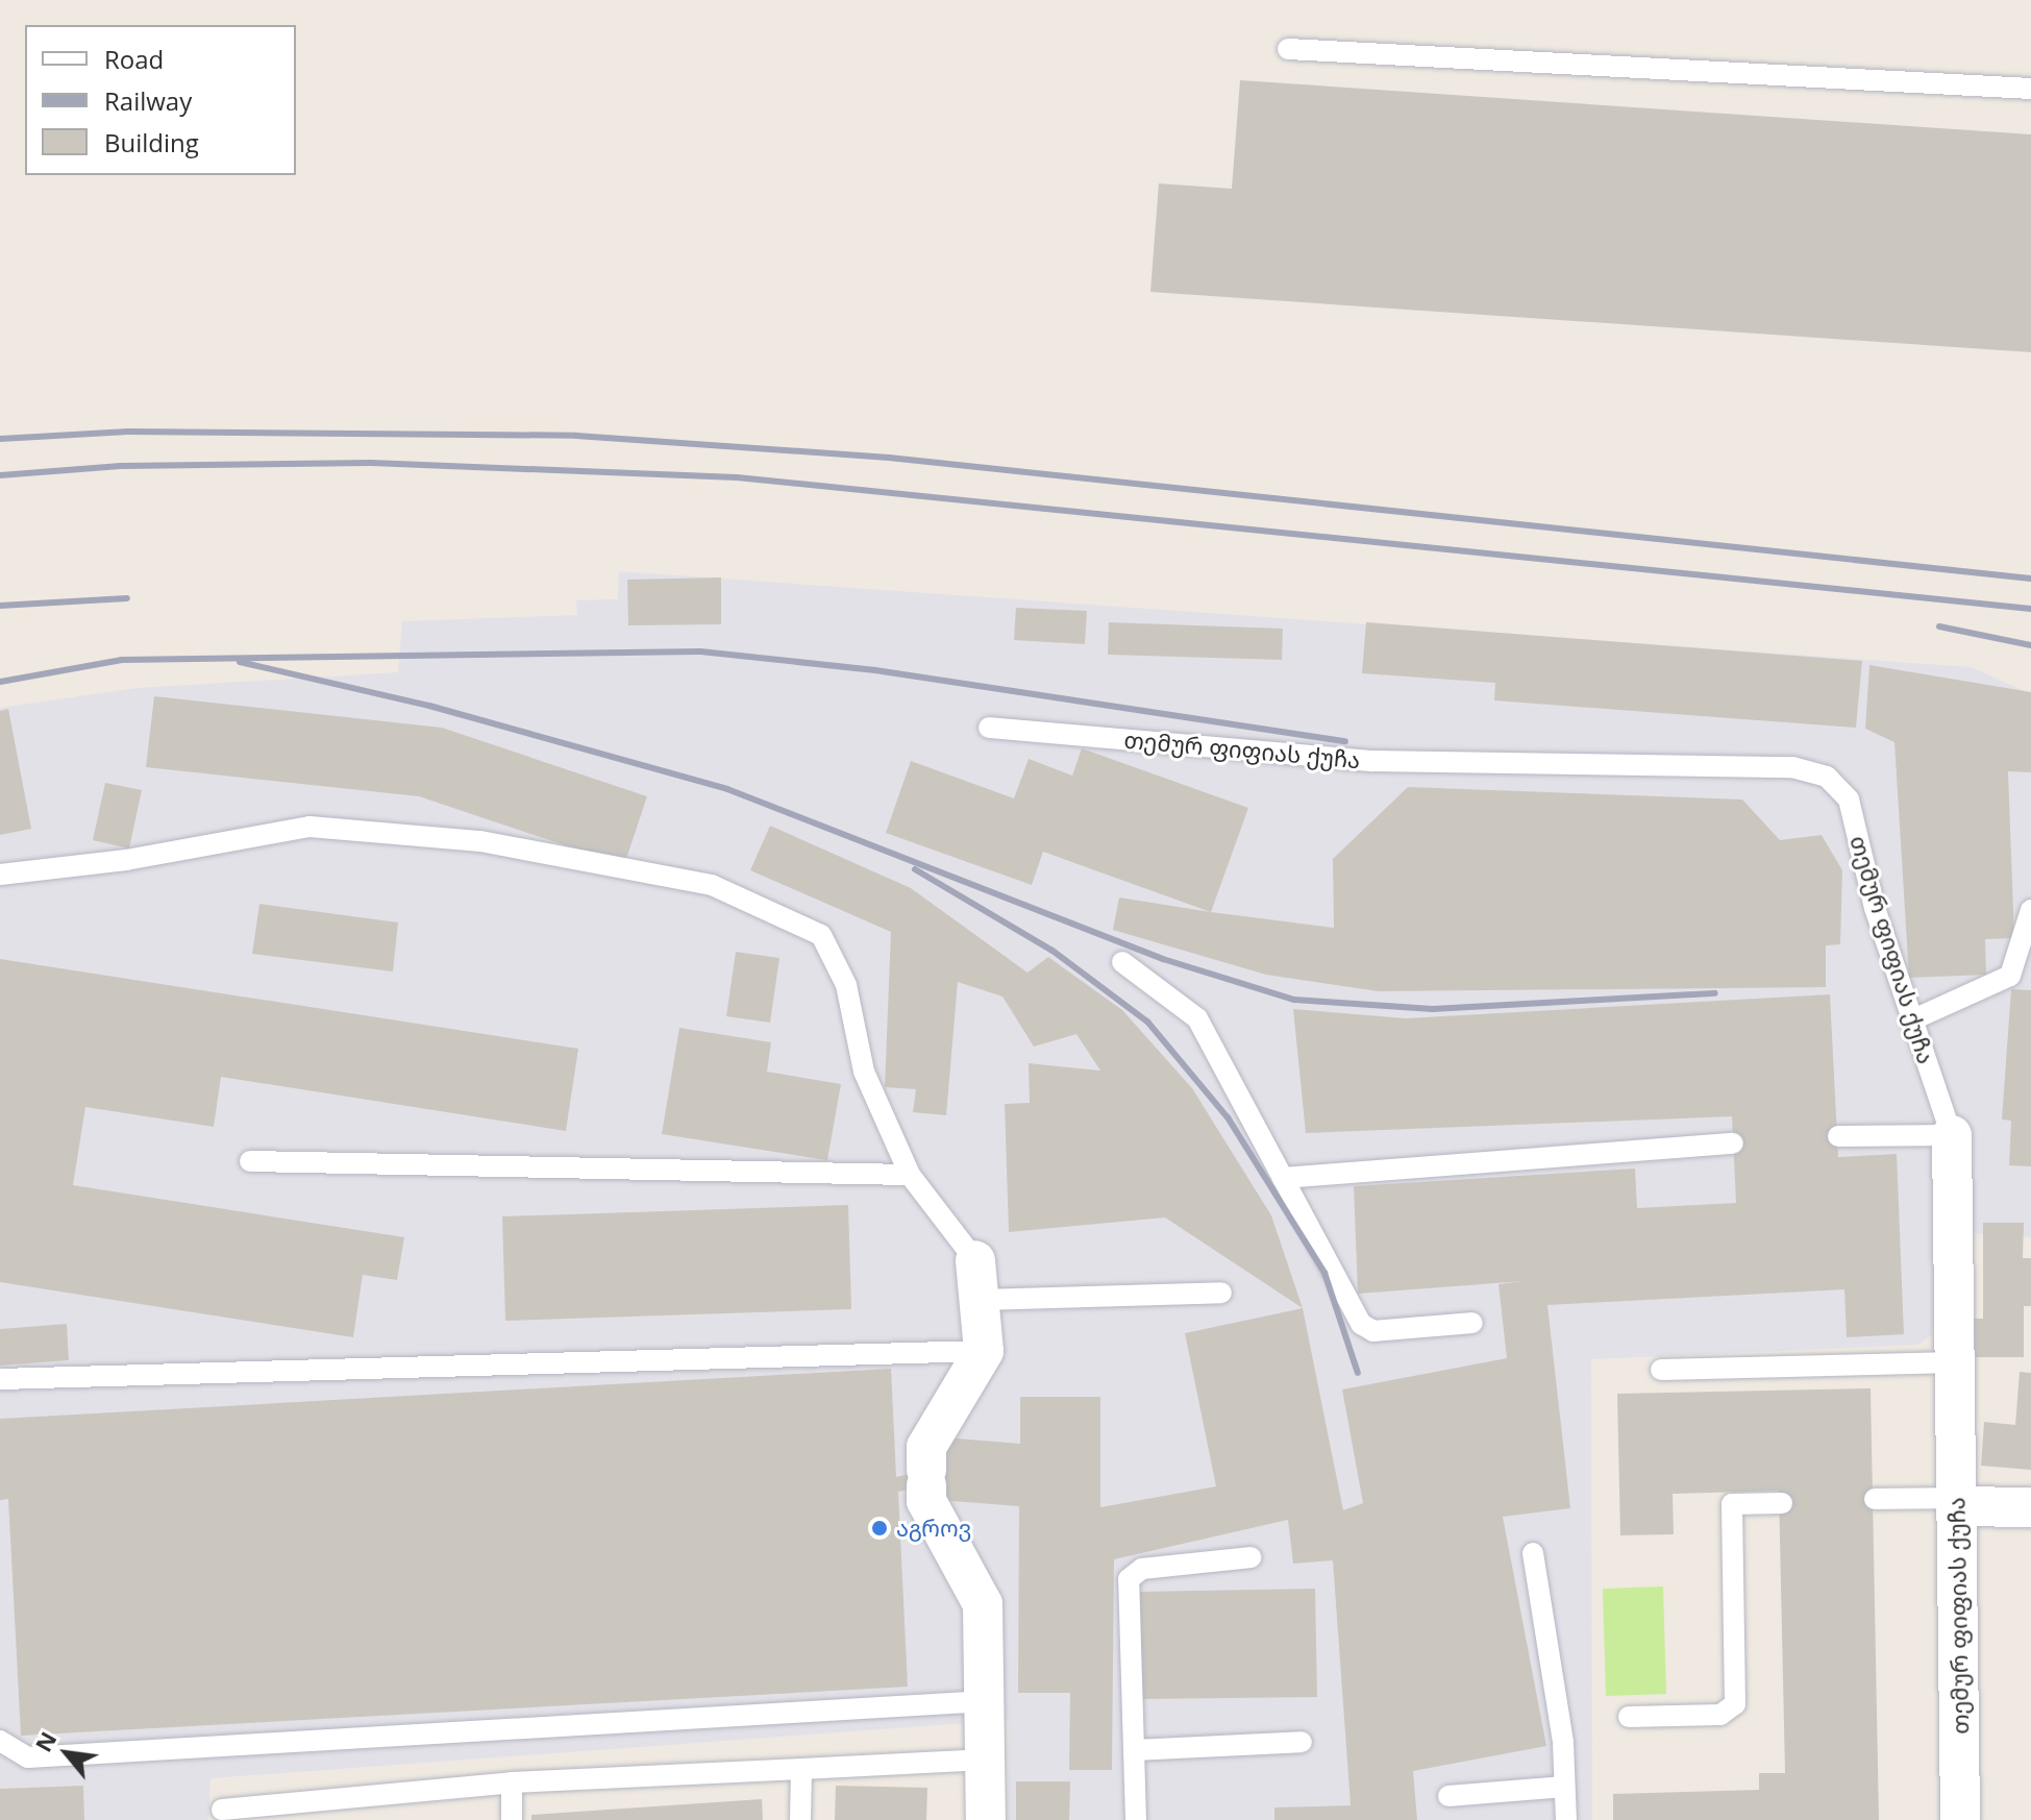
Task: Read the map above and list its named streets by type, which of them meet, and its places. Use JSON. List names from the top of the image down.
{
  "streets": {
    "street": ["თემურ ფიფიას ქუჩა"]
  },
  "places": ["აგროვ"],
  "legend": ["Road", "Railway", "Building"],
  "north": "top left"
}
